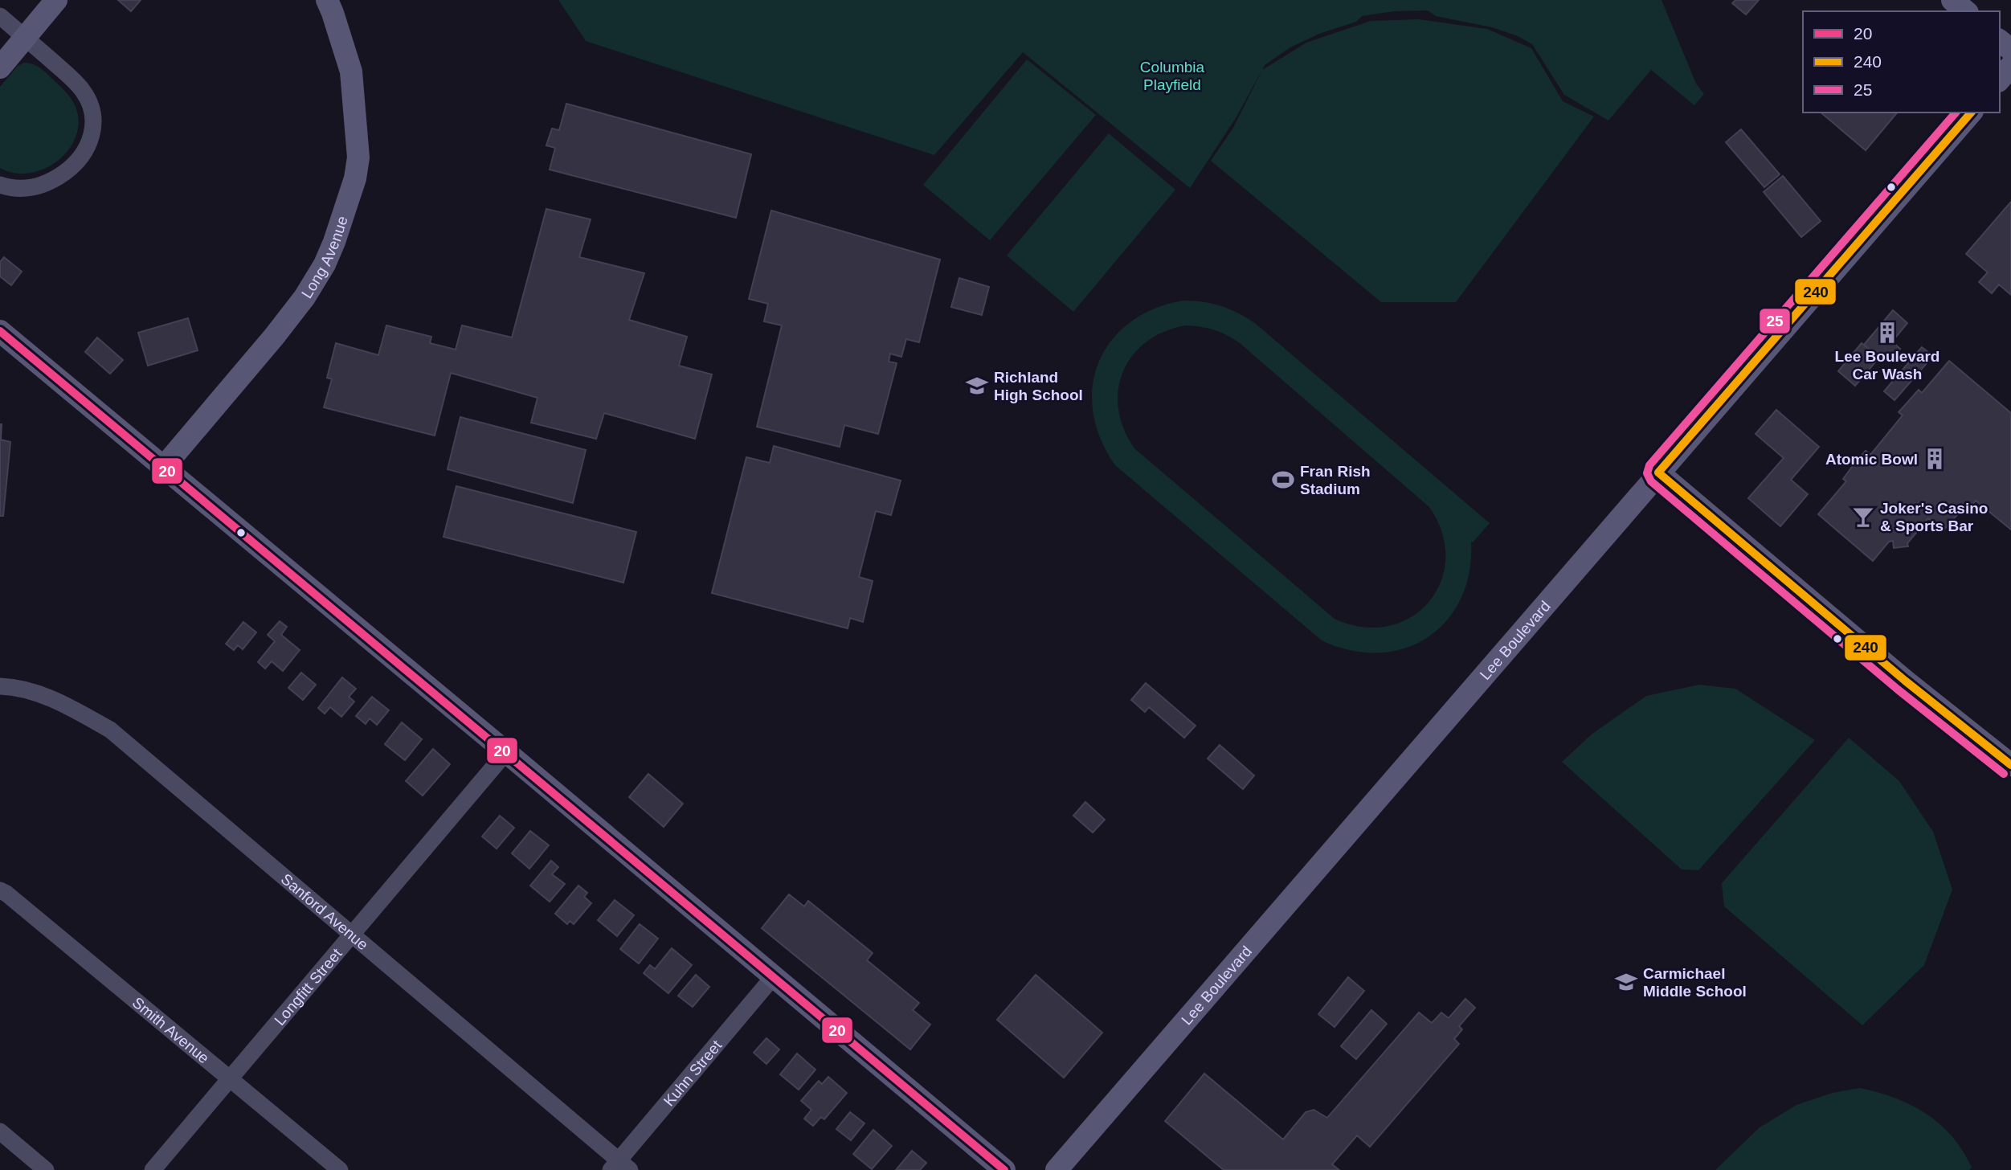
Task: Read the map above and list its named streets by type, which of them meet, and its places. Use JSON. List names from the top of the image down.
{
  "streets": {
    "street": [
      "Long Avenue",
      "Lee Boulevard",
      "Sanford Avenue",
      "Longfitt Street",
      "Smith Avenue",
      "Kuhn Street"
    ]
  },
  "crossings": [
    ["Sanford Avenue", "Longfitt Street"],
    ["Sanford Avenue", "Kuhn Street"],
    ["Longfitt Street", "Smith Avenue"]
  ],
  "parks": ["Columbia Playfield"],
  "places": {
    "building": ["Lee Boulevard Car Wash", "Atomic Bowl"],
    "school or university": ["Richland High School", "Carmichael Middle School"],
    "sports": ["Fran Rish Stadium"],
    "bar": ["Joker's Casino & Sports Bar"]
  },
  "lines": ["transit line 240", "transit line 25", "transit line 20"],
  "legend": ["20", "240", "25"]
}
